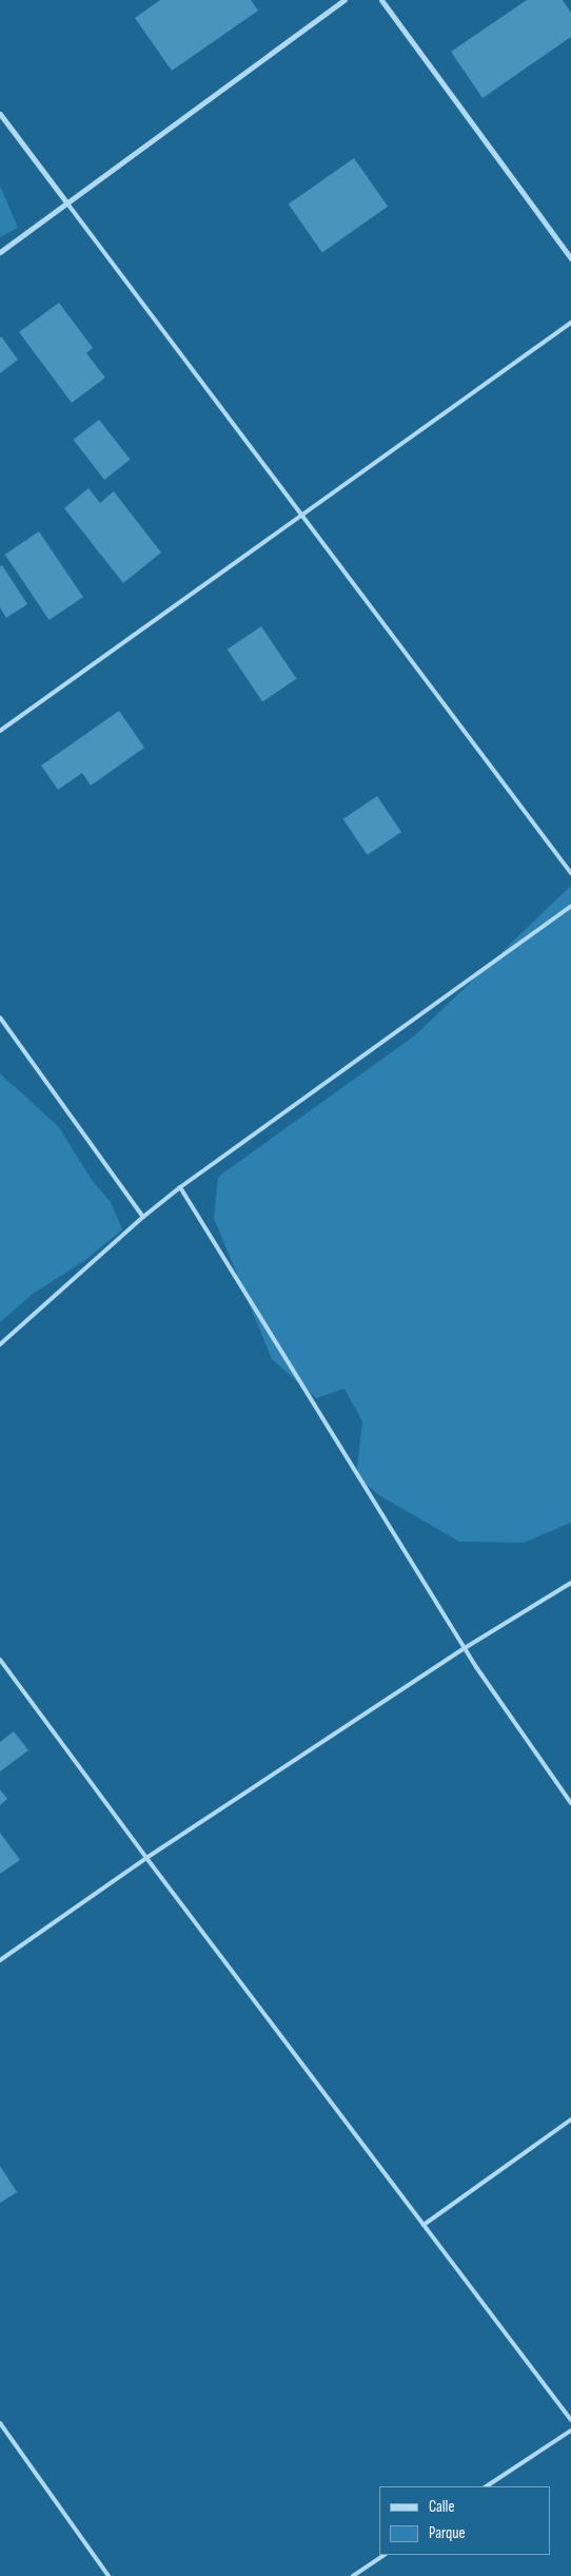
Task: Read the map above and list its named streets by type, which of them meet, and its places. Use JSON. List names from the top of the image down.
{
  "legend": ["Calle", "Parque"]
}
